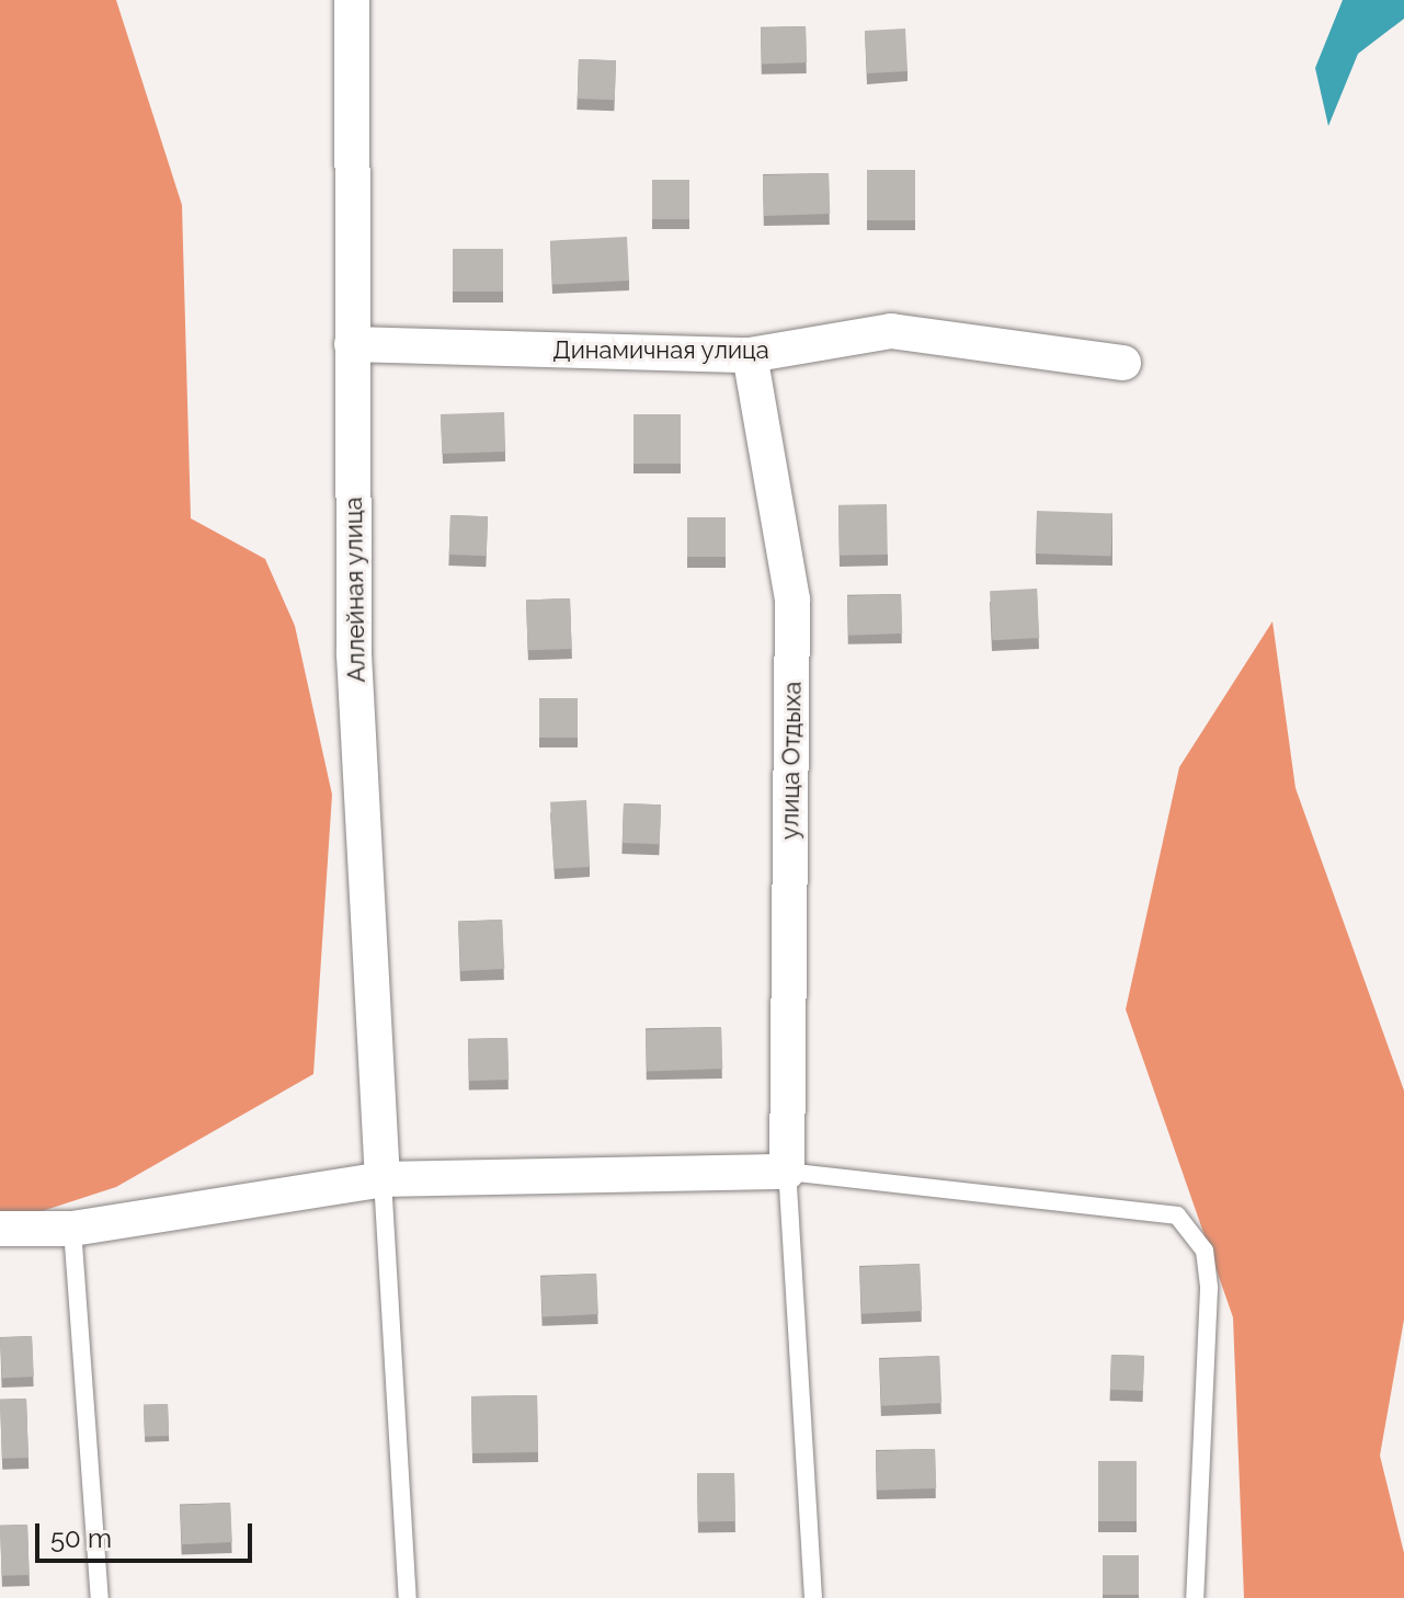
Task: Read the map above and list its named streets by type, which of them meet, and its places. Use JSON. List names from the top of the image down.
{
  "streets": {
    "street": ["Динамичная улица", "Аллейная улица", "улица Отдыха"]
  },
  "crossings": [
    ["Динамичная улица", "Аллейная улица"],
    ["Динамичная улица", "улица Отдыха"]
  ],
  "scale_bar": "50 m"
}
